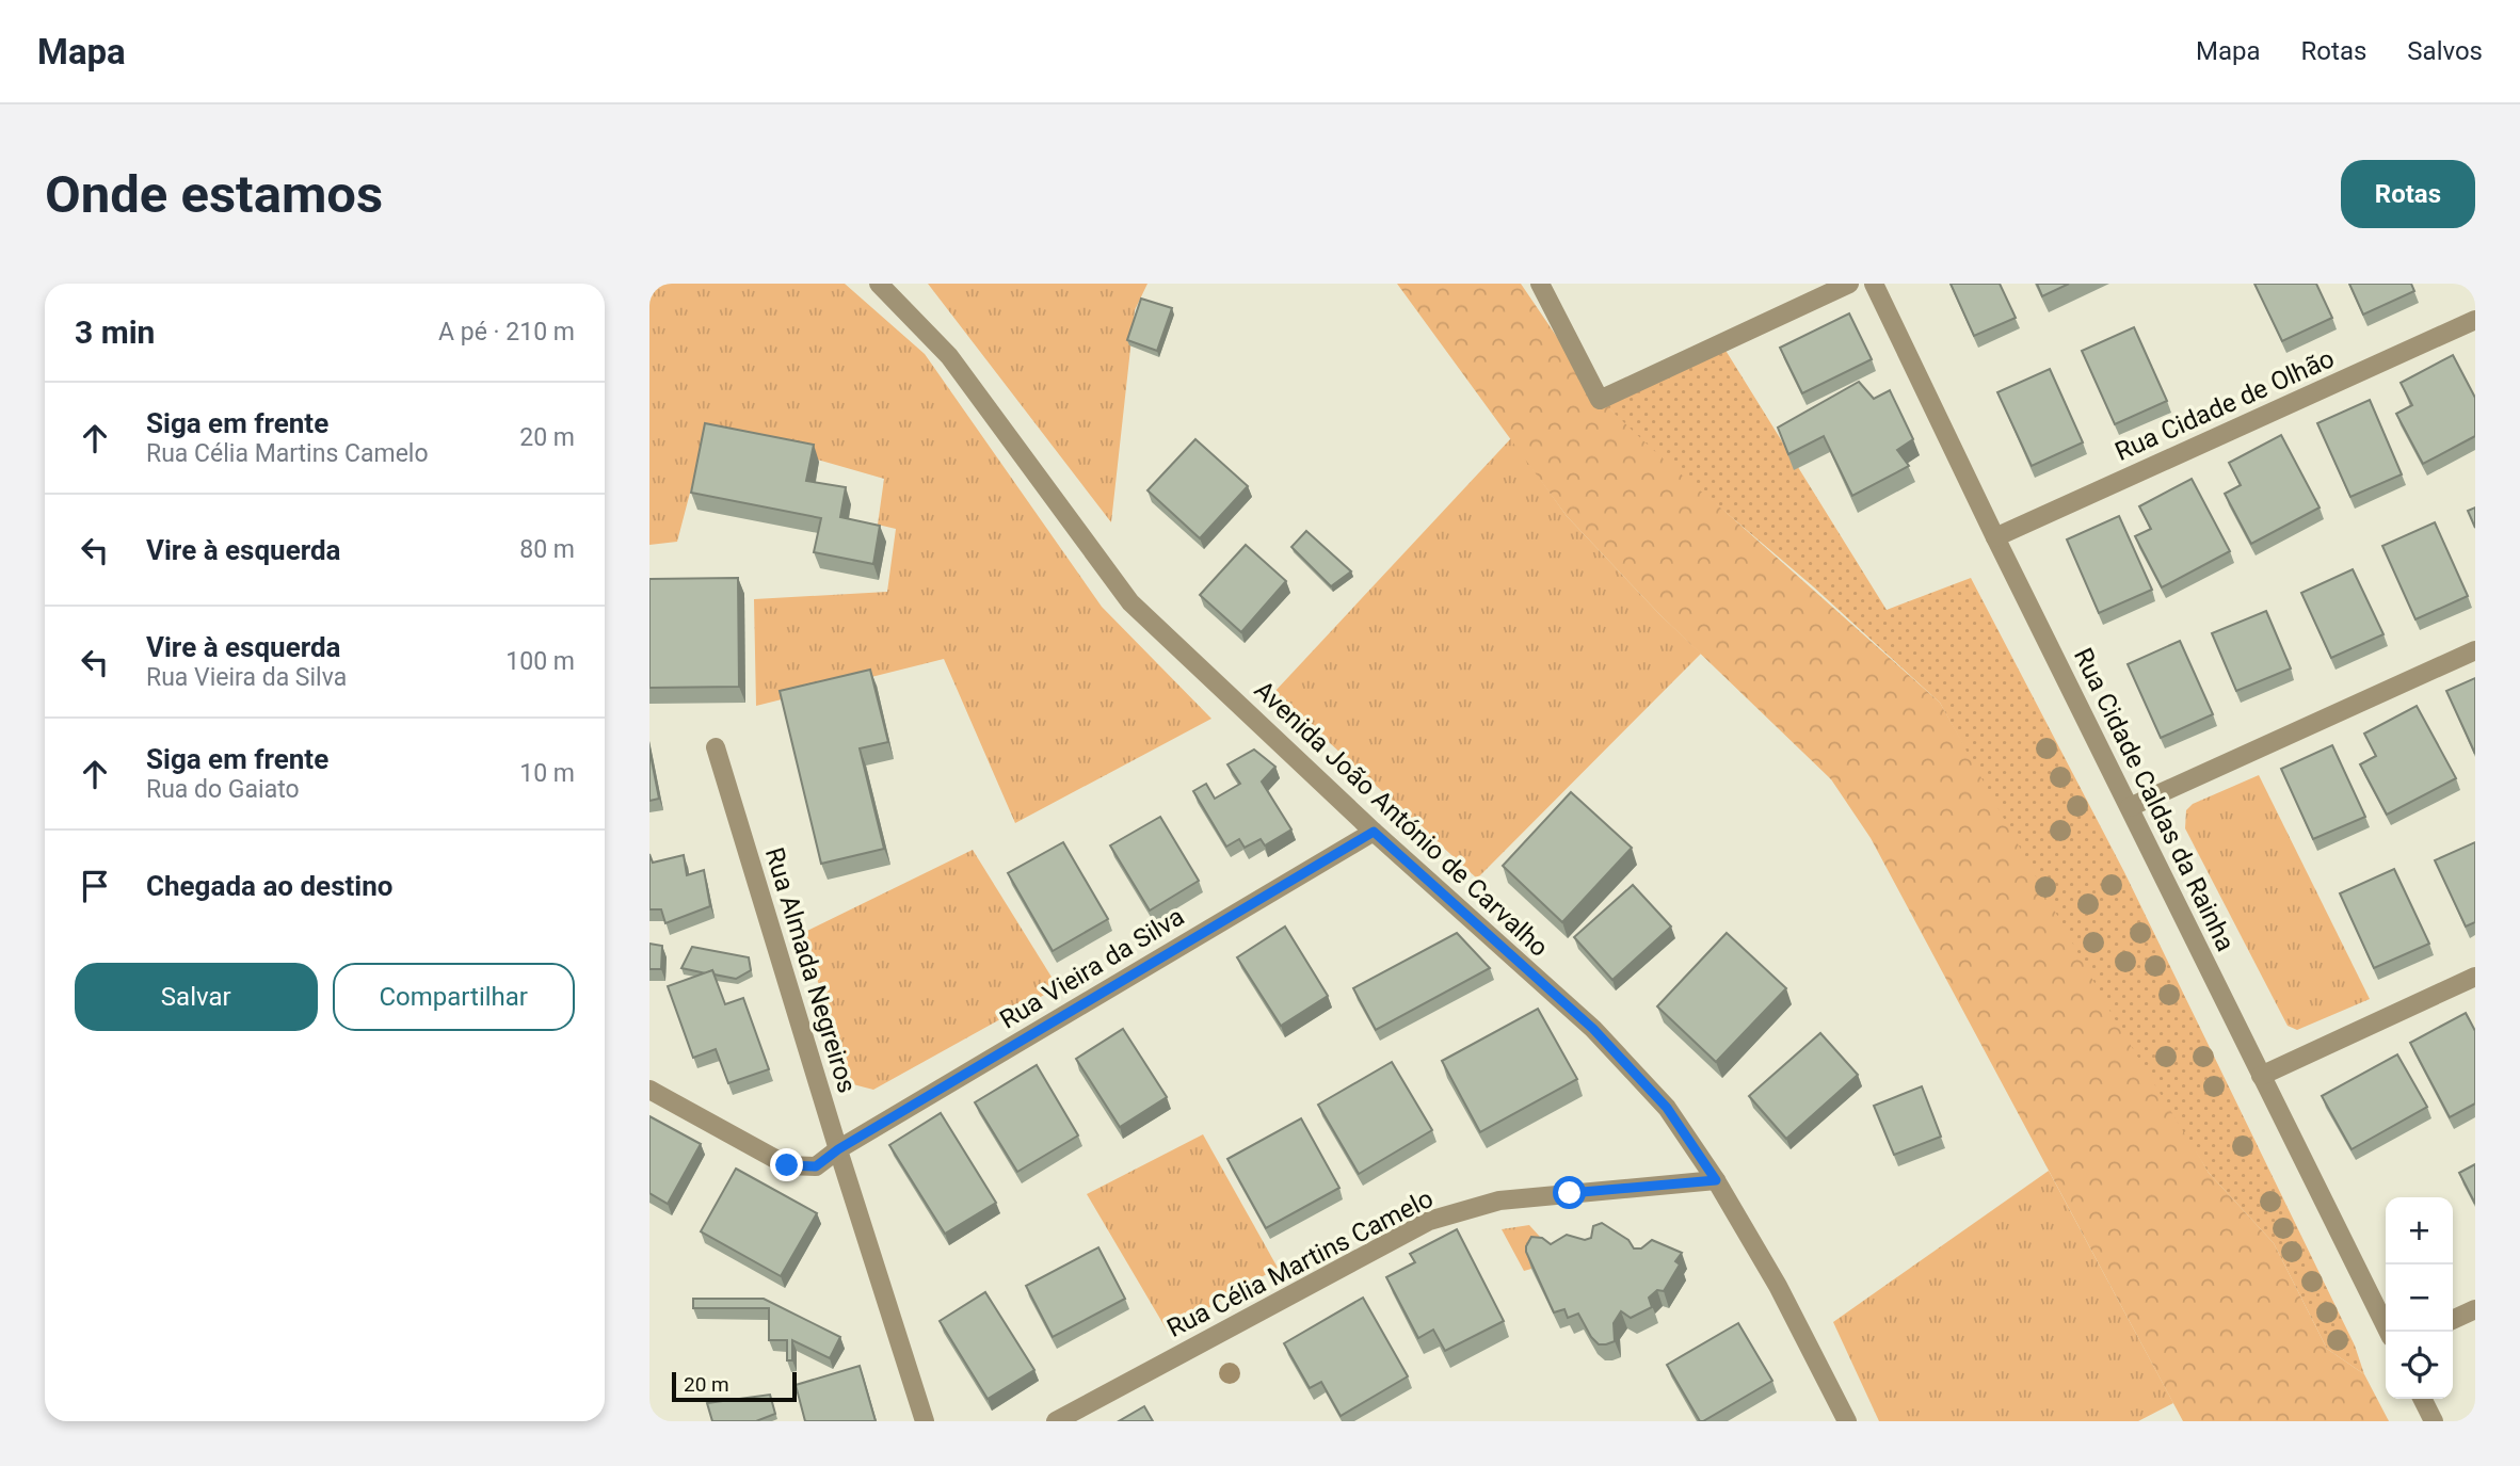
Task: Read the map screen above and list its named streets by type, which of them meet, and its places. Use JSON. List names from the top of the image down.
{
  "streets": {
    "street": [
      "Rua Cidade de Olhão",
      "Rua Cidade Caldas da Rainha",
      "Avenida João António de Carvalho",
      "Rua Vieira da Silva",
      "Rua Almada Negreiros",
      "Rua Célia Martins Camelo"
    ]
  },
  "crossings": [
    ["Rua Cidade de Olhão", "Rua Cidade Caldas da Rainha"],
    ["Avenida João António de Carvalho", "Rua Vieira da Silva"],
    ["Avenida João António de Carvalho", "Rua Célia Martins Camelo"],
    ["Rua Vieira da Silva", "Rua Almada Negreiros"]
  ],
  "scale_bar": "20 m",
  "page": {
    "header": "Mapa",
    "nav": ["Mapa", "Rotas", "Salvos"],
    "buttons": [
      "Rotas",
      ["Salvar", "Compartilhar"]
    ],
    "title": "Onde estamos",
    "heading": ["3 min", "A pé · 210 m"],
    "list": [
      ["Siga em frente", "Rua Célia Martins Camelo", "20 m"],
      ["Vire à esquerda", "80 m"],
      ["Vire à esquerda", "Rua Vieira da Silva", "100 m"],
      ["Siga em frente", "Rua do Gaiato", "10 m"],
      "Chegada ao destino"
    ],
    "map_buttons": ["+", "−"],
    "scale": "20 m"
  }
}
